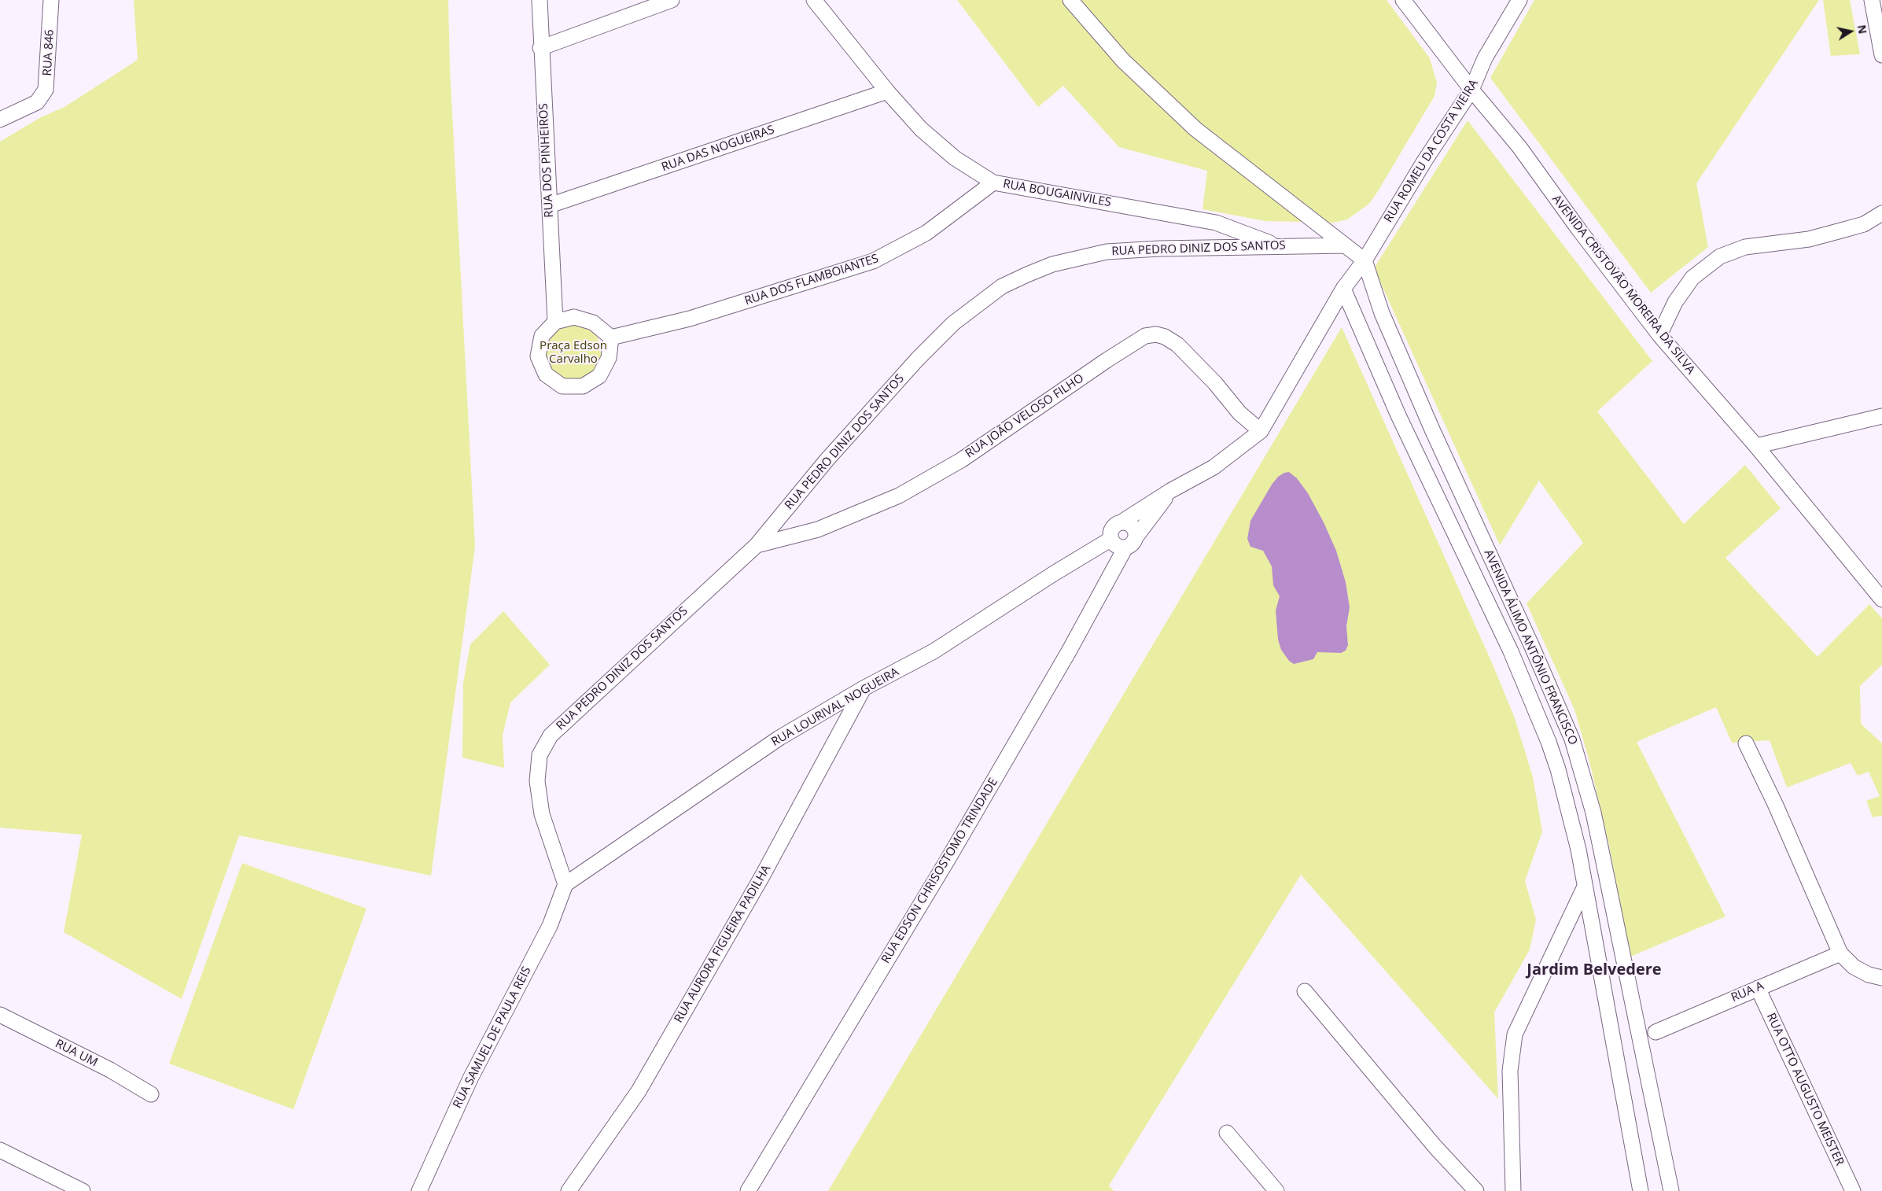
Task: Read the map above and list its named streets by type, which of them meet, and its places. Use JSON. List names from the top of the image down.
{
  "streets": {
    "street": [
      "RUA 846",
      "RUA DAS NOGUEIRAS",
      "RUA ROMEU DA COSTA VIEIRA",
      "RUA DOS PINHEIROS",
      "RUA BOUGAINVILES",
      "RUA PEDRO DINIZ DOS SANTOS",
      "RUA DOS FLAMBOIANTES",
      "AVENIDA CRISTOVÃO MOREIRA DA SILVA",
      "RUA JOÃO VELOSO FILHO",
      "AVENIDA ÁLIMO ANTÔNIO FRANCISCO",
      "RUA LOURIVAL NOGUEIRA",
      "RUA EDSON CHRISOSTOMO TRINDADE",
      "RUA AURORA FIGUEIRA PADILHA",
      "RUA A",
      "RUA SAMUEL DE PAULA REIS",
      "RUA UM",
      "RUA OTTO AUGUSTO MEISTER"
    ]
  },
  "crossings": [
    ["RUA DAS NOGUEIRAS", "RUA DOS PINHEIROS"],
    ["RUA DAS NOGUEIRAS", "RUA BOUGAINVILES"],
    ["RUA ROMEU DA COSTA VIEIRA", "AVENIDA CRISTOVÃO MOREIRA DA SILVA"],
    ["RUA ROMEU DA COSTA VIEIRA", "RUA JOÃO VELOSO FILHO"],
    ["RUA ROMEU DA COSTA VIEIRA", "AVENIDA ÁLIMO ANTÔNIO FRANCISCO"],
    ["RUA DOS PINHEIROS", "RUA DOS FLAMBOIANTES"],
    ["RUA BOUGAINVILES", "RUA PEDRO DINIZ DOS SANTOS"],
    ["RUA BOUGAINVILES", "RUA DOS FLAMBOIANTES"],
    ["RUA PEDRO DINIZ DOS SANTOS", "RUA JOÃO VELOSO FILHO"],
    ["RUA PEDRO DINIZ DOS SANTOS", "RUA LOURIVAL NOGUEIRA"],
    ["RUA PEDRO DINIZ DOS SANTOS", "RUA SAMUEL DE PAULA REIS"],
    ["RUA LOURIVAL NOGUEIRA", "RUA EDSON CHRISOSTOMO TRINDADE"],
    ["RUA LOURIVAL NOGUEIRA", "RUA AURORA FIGUEIRA PADILHA"],
    ["RUA LOURIVAL NOGUEIRA", "RUA SAMUEL DE PAULA REIS"],
    ["RUA A", "RUA OTTO AUGUSTO MEISTER"]
  ],
  "districts": ["Jardim Belvedere"],
  "parks": ["Praça Edson Carvalho"],
  "north": "right"
}
